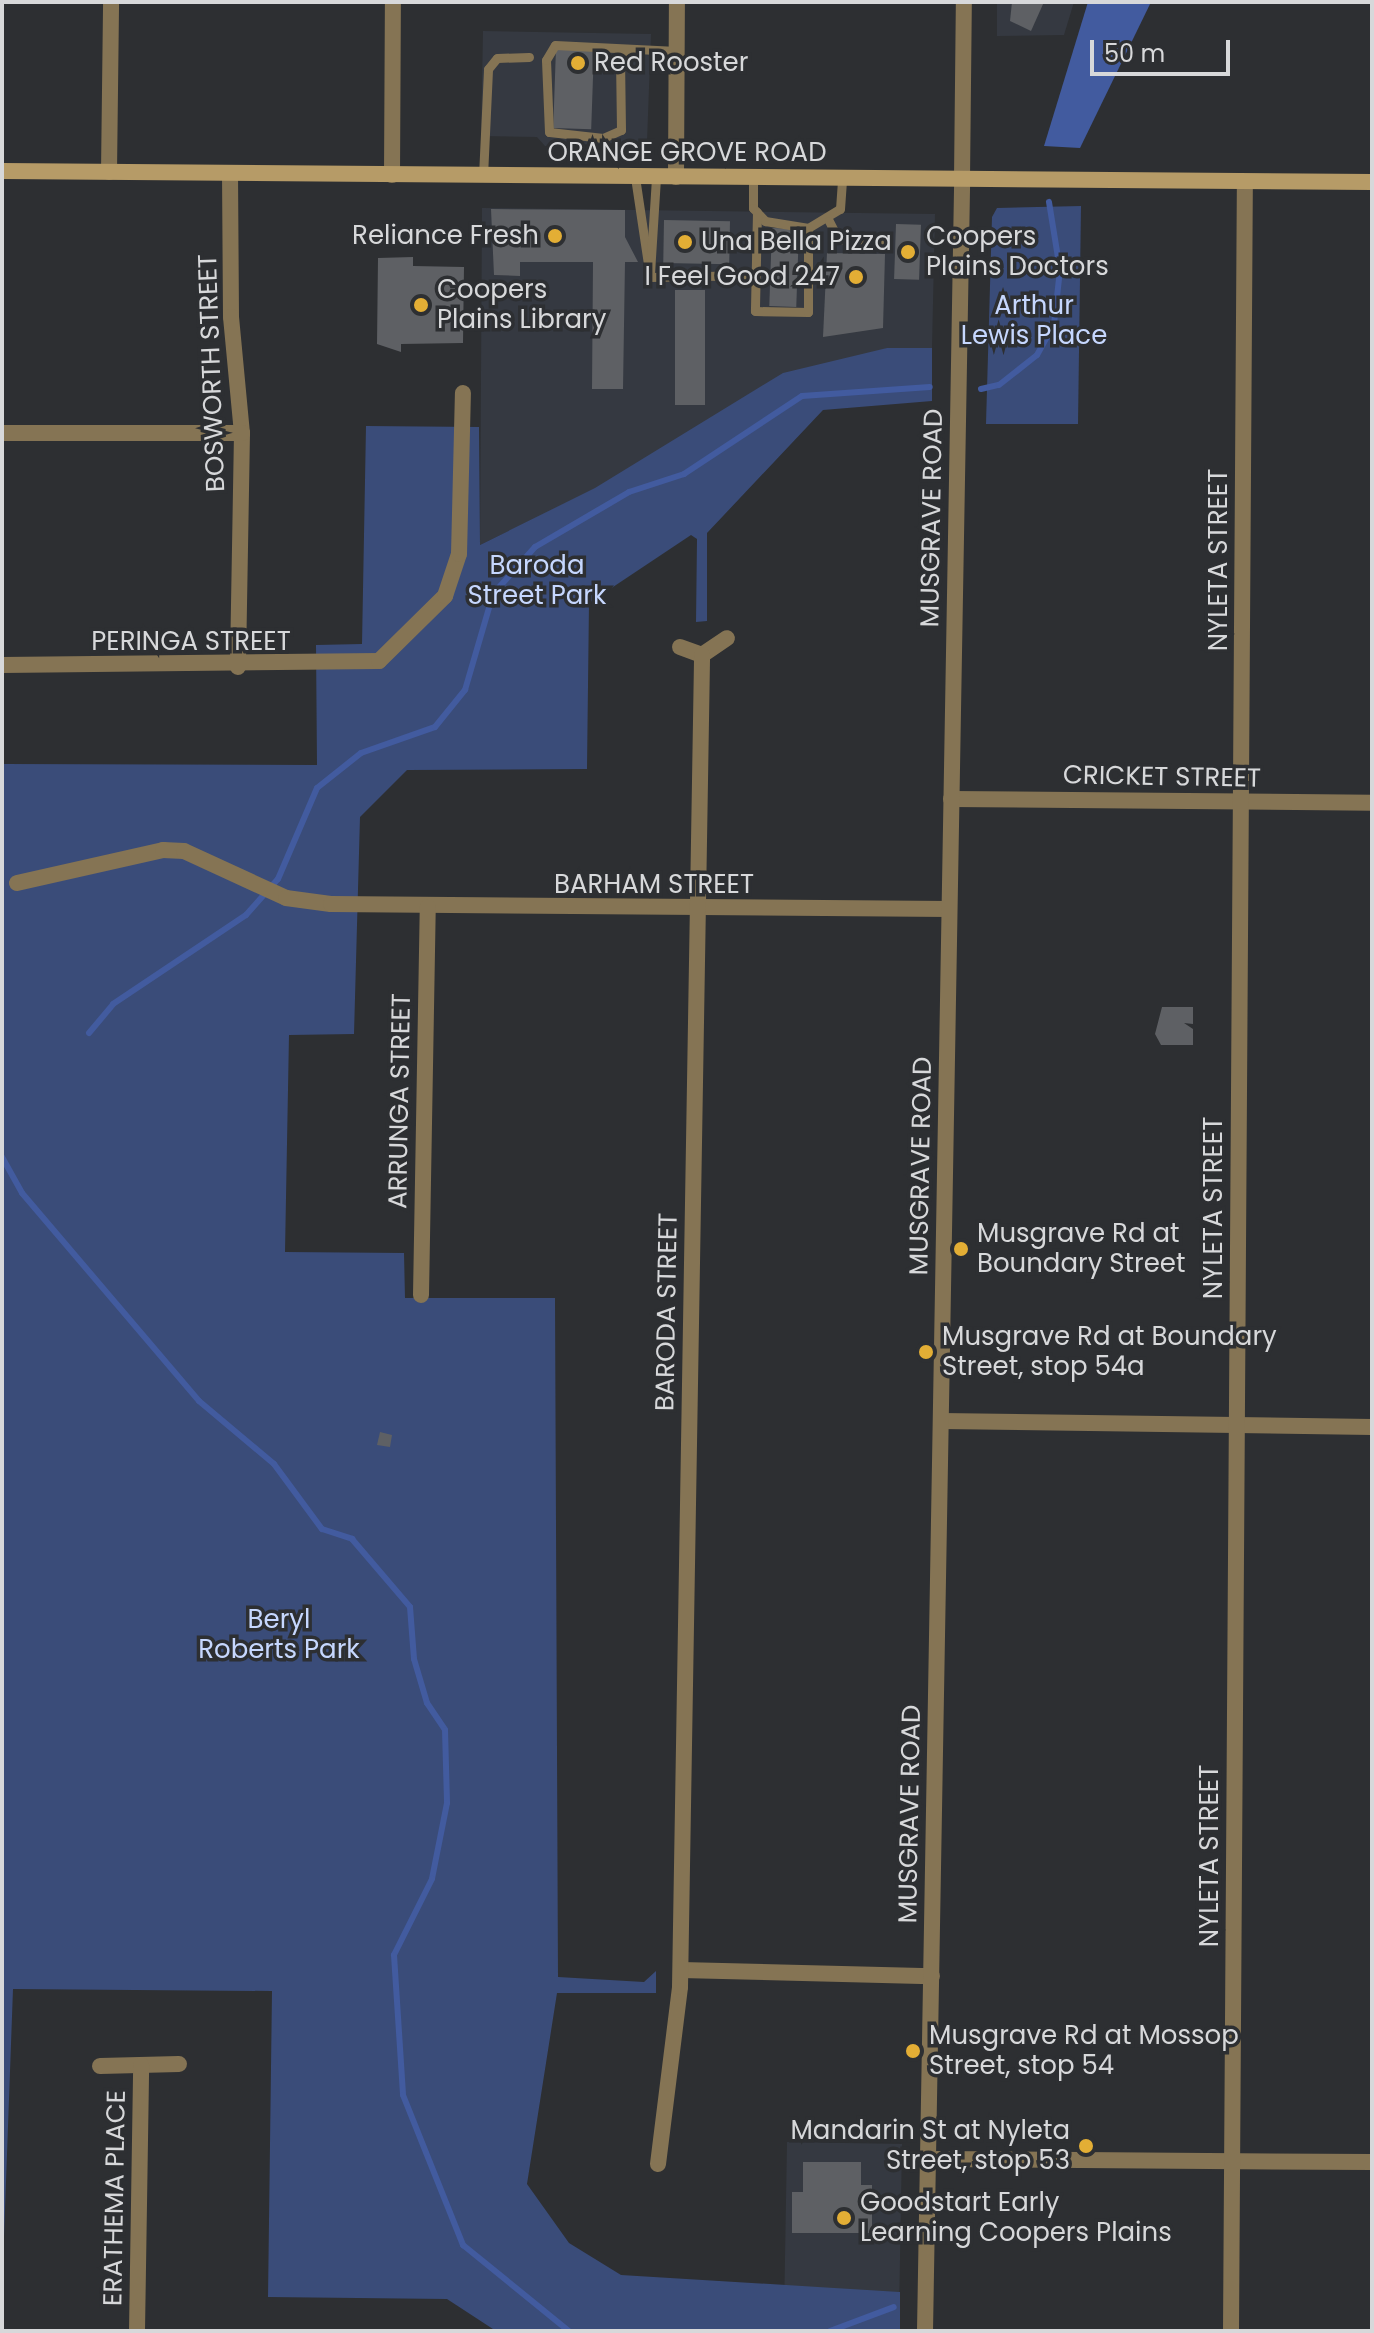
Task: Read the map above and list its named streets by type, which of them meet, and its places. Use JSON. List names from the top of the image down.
{
  "streets": {
    "main road": ["ORANGE GROVE ROAD"],
    "street": [
      "BOSWORTH STREET",
      "MUSGRAVE ROAD",
      "NYLETA STREET",
      "PERINGA STREET",
      "CRICKET STREET",
      "BARHAM STREET",
      "ARRUNGA STREET",
      "BARODA STREET",
      "ERATHEMA PLACE"
    ]
  },
  "crossings": [
    ["ORANGE GROVE ROAD", "BOSWORTH STREET"],
    ["ORANGE GROVE ROAD", "MUSGRAVE ROAD"],
    ["ORANGE GROVE ROAD", "NYLETA STREET"],
    ["BOSWORTH STREET", "PERINGA STREET"],
    ["MUSGRAVE ROAD", "CRICKET STREET"],
    ["MUSGRAVE ROAD", "BARHAM STREET"],
    ["NYLETA STREET", "CRICKET STREET"],
    ["BARHAM STREET", "ARRUNGA STREET"],
    ["BARHAM STREET", "BARODA STREET"]
  ],
  "parks": ["Arthur Lewis Place", "Baroda Street Park", "Beryl Roberts Park"],
  "places": [
    "Red Rooster",
    "Reliance Fresh",
    "Una Bella Pizza",
    "Coopers Plains Doctors",
    "I Feel Good 247",
    "Coopers Plains Library",
    "Musgrave Rd at Boundary Street",
    "Musgrave Rd at Boundary Street, stop 54a",
    "Musgrave Rd at Mossop Street, stop 54",
    "Mandarin St at Nyleta Street, stop 53",
    "Goodstart Early Learning Coopers Plains"
  ],
  "scale_bar": "50 m"
}
